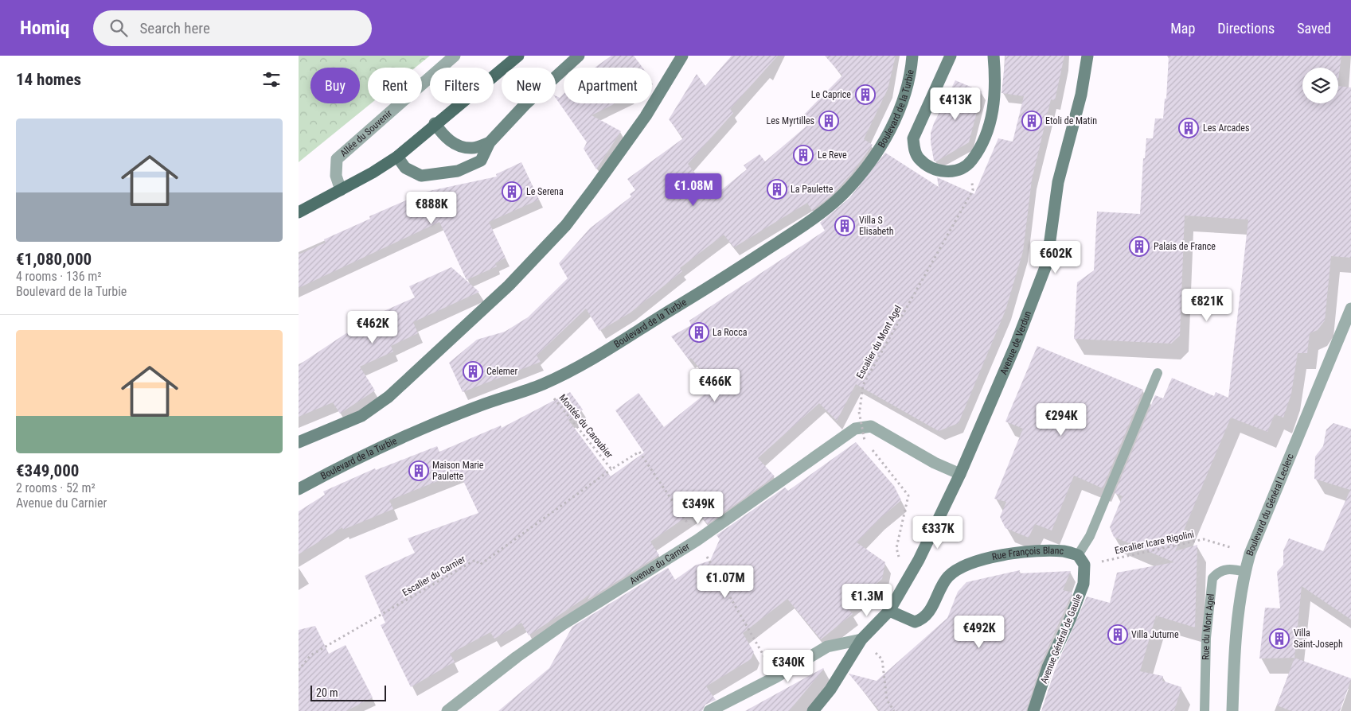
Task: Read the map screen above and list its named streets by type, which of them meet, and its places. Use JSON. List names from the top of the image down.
{
  "streets": {
    "main road": [
      "Boulevard de la Turbie",
      "Avenue de Verdun",
      "Rue François Blanc",
      "Avenue Général de Gaulle"
    ],
    "street": ["Allée du Souvenir", "Boulevard du Général Leclerc", "Avenue du Carnier"],
    "lane": ["Rue du Mont Agel"],
    "path": [
      "Escalier du Mont Agel",
      "Montée du Caroubier",
      "Escalier Icare Rigolini",
      "Escalier du Carnier"
    ]
  },
  "crossings": [
    ["Boulevard de la Turbie", "Montée du Caroubier"],
    ["Escalier du Mont Agel", "Avenue de Verdun"],
    ["Avenue de Verdun", "Rue François Blanc"],
    ["Avenue de Verdun", "Avenue du Carnier"],
    ["Montée du Caroubier", "Avenue du Carnier"],
    ["Montée du Caroubier", "Escalier du Carnier"],
    ["Boulevard du Général Leclerc", "Escalier Icare Rigolini"],
    ["Boulevard du Général Leclerc", "Rue du Mont Agel"],
    ["Escalier Icare Rigolini", "Rue François Blanc"],
    ["Escalier Icare Rigolini", "Avenue Général de Gaulle"],
    ["Rue François Blanc", "Avenue Général de Gaulle"]
  ],
  "places": {
    "building": [
      "Le Caprice",
      "Les Myrtilles",
      "Etoli de Matin",
      "Les Arcades",
      "Le Reve",
      "La Paulette",
      "Le Serena",
      "Villa S Elisabeth",
      "Palais de France",
      "La Rocca",
      "Celemer",
      "Maison Marie Paulette",
      "Villa Juturne",
      "Villa Saint-Joseph"
    ]
  },
  "scale_bar": "20 m",
  "page": {
    "header": "Homiq",
    "search": "Search here",
    "nav": ["Map", "Directions", "Saved"],
    "heading": "14 homes",
    "chip": [
      "Buy",
      "Rent",
      "Filters",
      "New",
      "Apartment"
    ],
    "price": [
      "€413K",
      "€1.08M",
      "€888K",
      "€602K",
      "€821K",
      "€462K",
      "€466K",
      "€294K",
      "€349K",
      "€337K",
      "€1.07M",
      "€1.3M",
      "€492K",
      "€340K"
    ],
    "list": [
      {
        "name": "€1,080,000",
        "note": "4 rooms · 136 m² · Boulevard de la Turbie"
      },
      {
        "name": "€349,000",
        "note": "2 rooms · 52 m² · Avenue du Carnier"
      }
    ],
    "scale": "20 m"
  }
}
